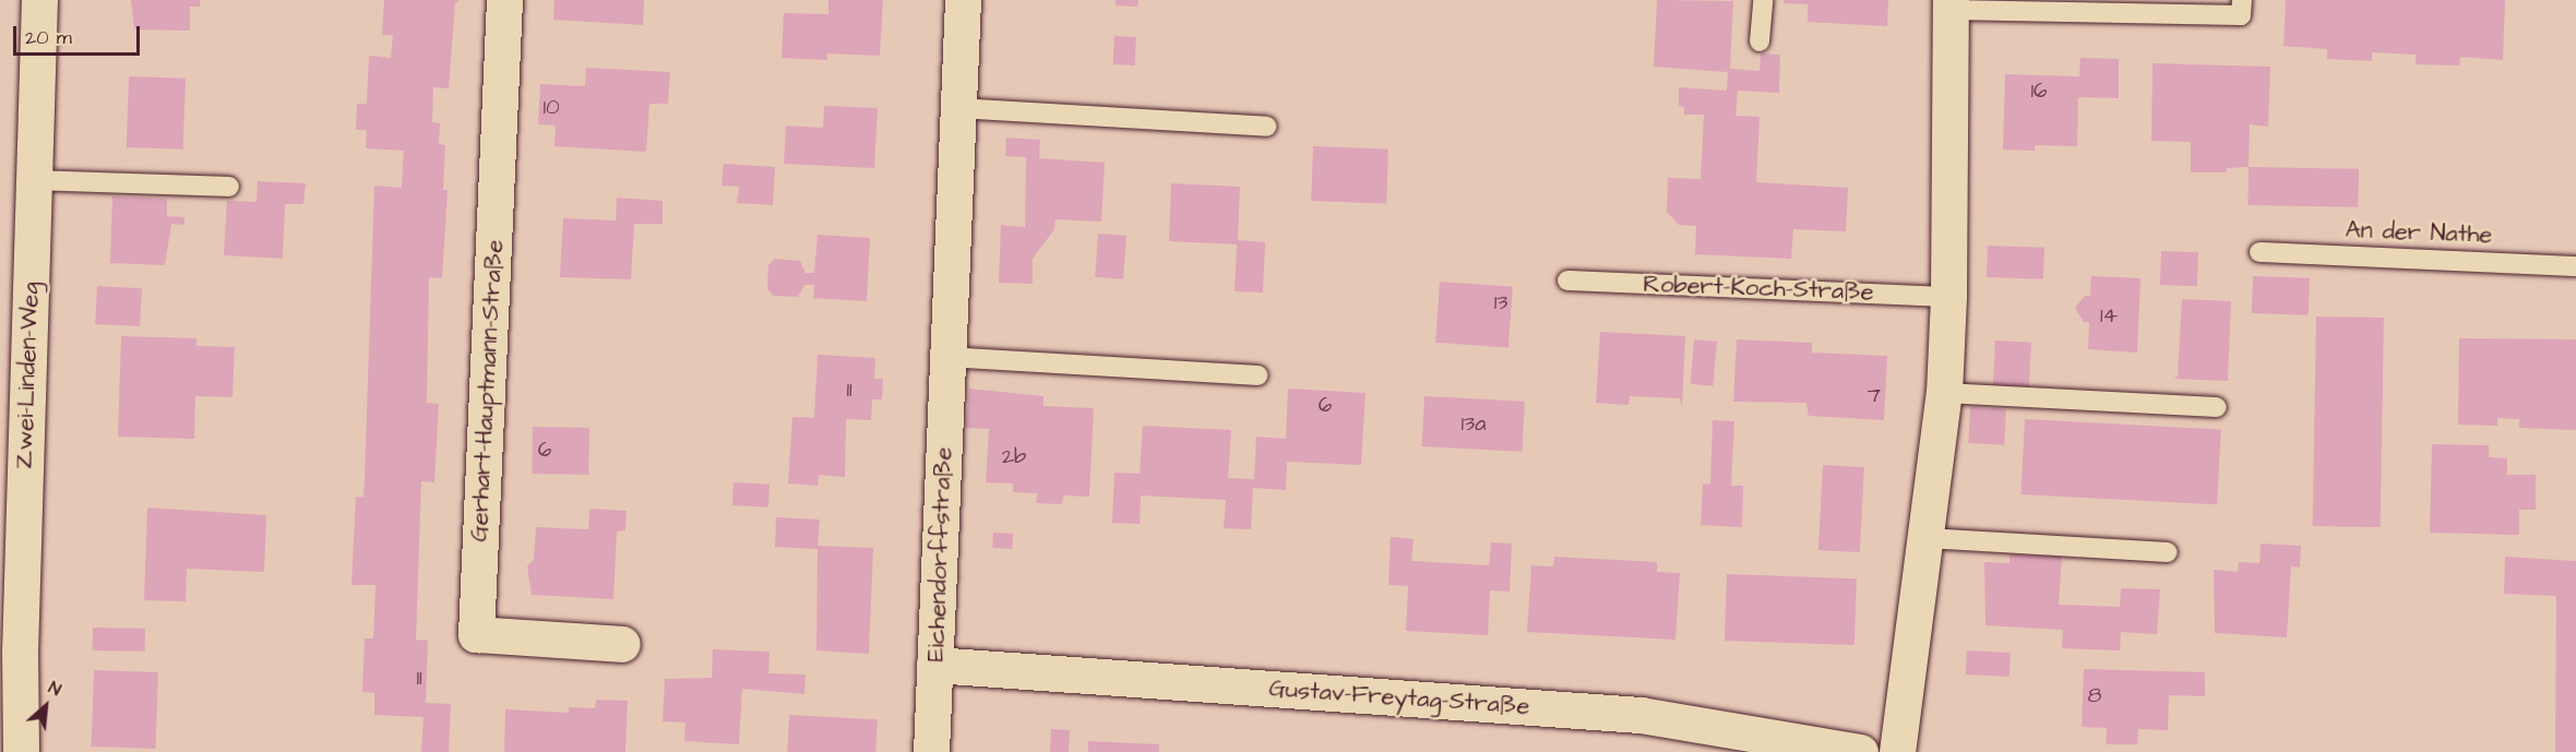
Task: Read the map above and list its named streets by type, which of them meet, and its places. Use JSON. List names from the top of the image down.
{
  "streets": {
    "street": [
      "Zwei-Linden-Weg",
      "Gerhart-Hauptmann-Straße",
      "Eichendorffstraße",
      "Gustav-Freytag-Straße"
    ],
    "lane": ["An der Nathe", "Robert-Koch-Straße"]
  },
  "crossings": [
    ["Eichendorffstraße", "Gustav-Freytag-Straße"]
  ],
  "house_numbers": [
    "16",
    "10",
    "13",
    "14",
    "11",
    "7",
    "6",
    "13a",
    "6",
    "2b",
    "11",
    "8"
  ],
  "scale_bar": "20 m",
  "north": "top right"
}
